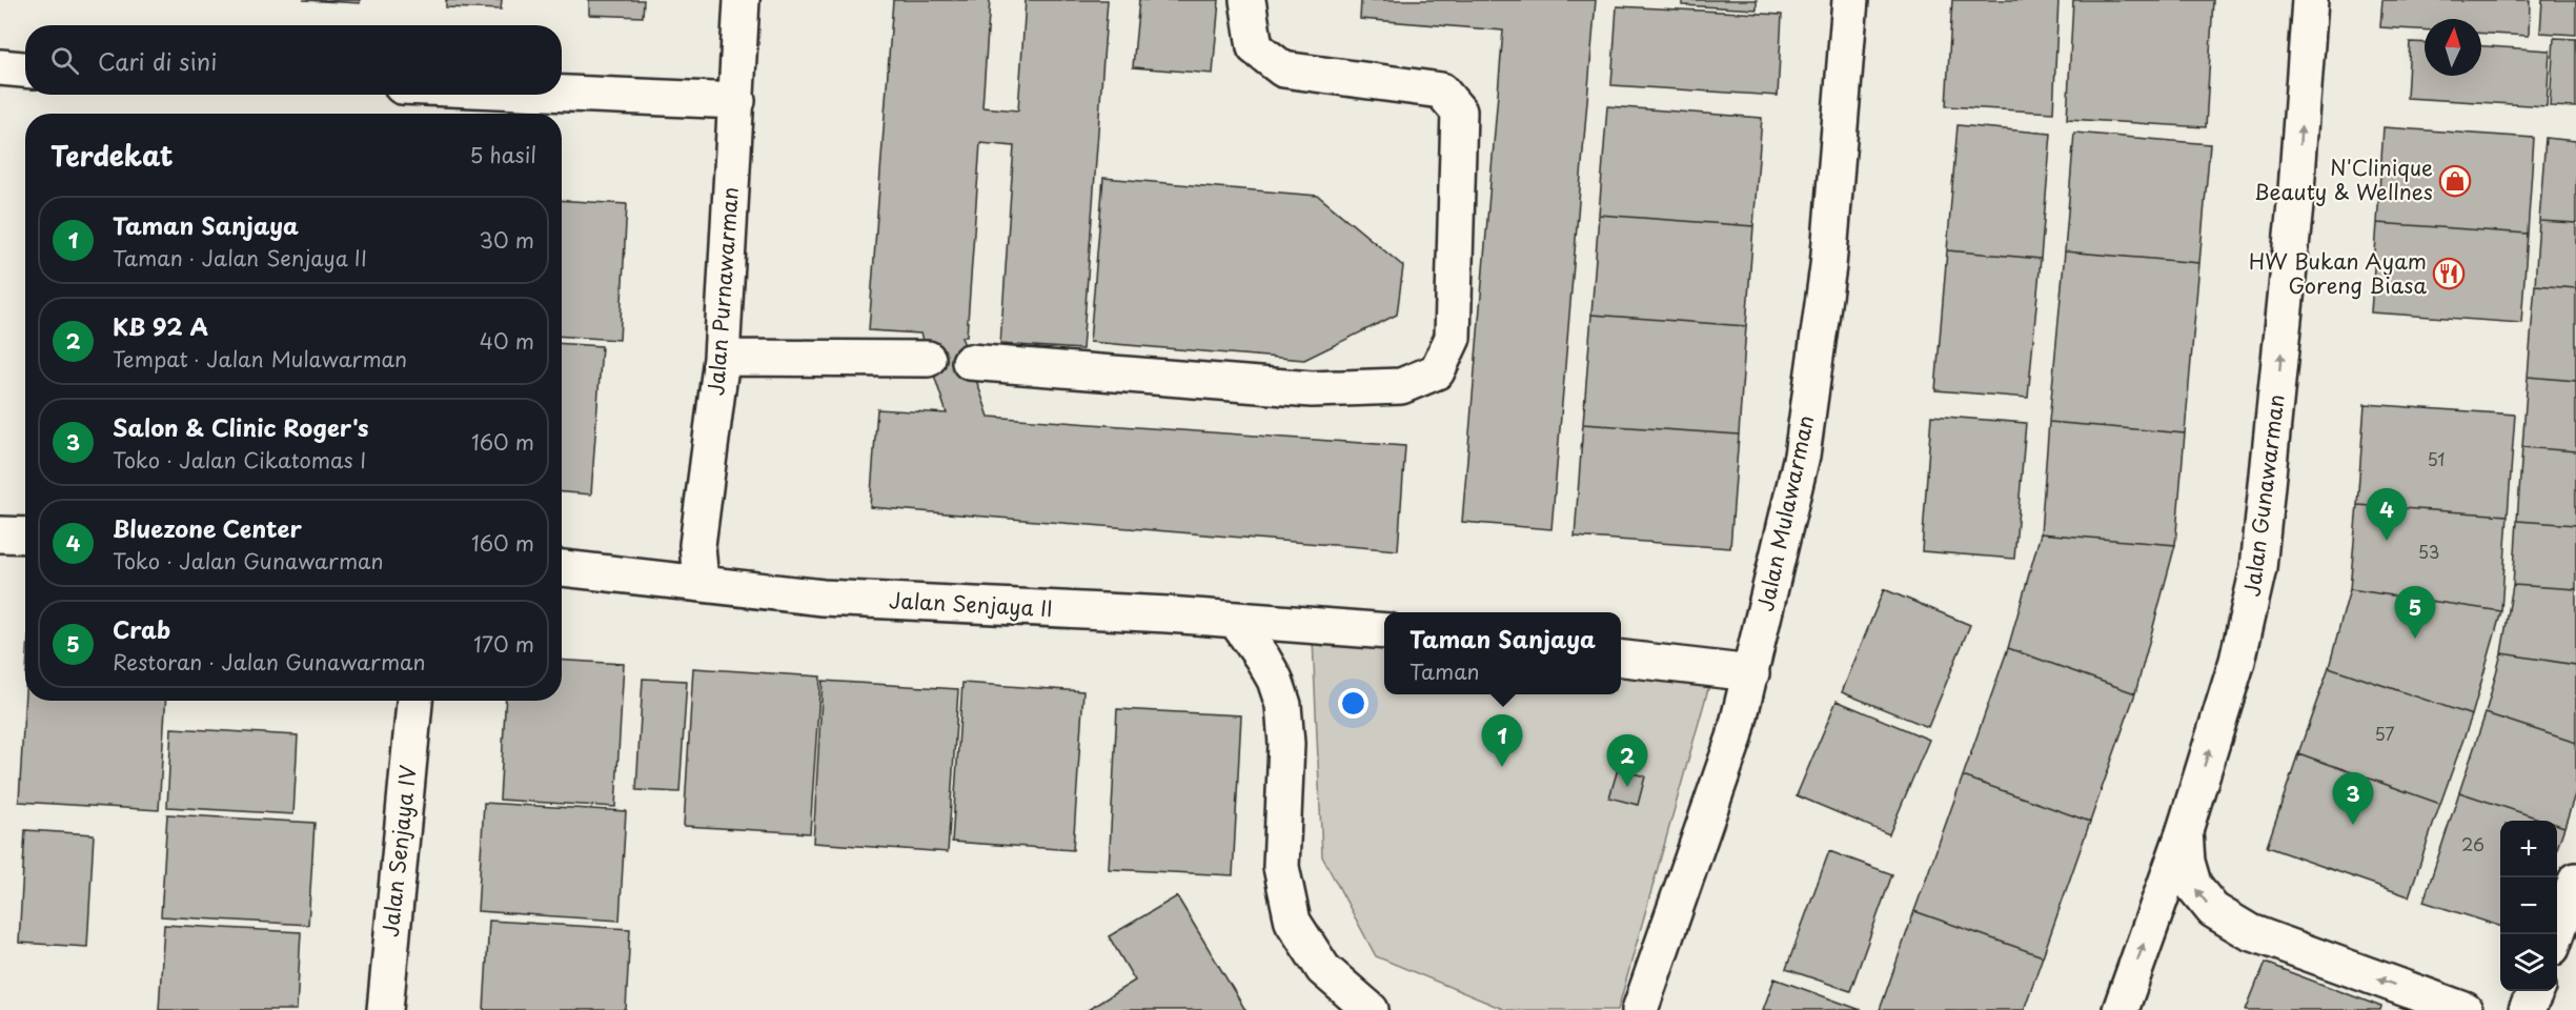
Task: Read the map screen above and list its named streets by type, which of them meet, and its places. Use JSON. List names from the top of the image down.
{
  "streets": {
    "street": [
      "Jalan Purnawarman",
      "Jalan Gunawarman",
      "Jalan Mulawarman",
      "Jalan Senjaya II",
      "Jalan Senjaya IV"
    ]
  },
  "crossings": [
    ["Jalan Purnawarman", "Jalan Senjaya II"]
  ],
  "one_way": ["Jalan Gunawarman"],
  "places": {
    "shop": ["N'Clinique Beauty & Wellnes"],
    "restaurant": ["HW Bukan Ayam Goreng Biasa"]
  },
  "house_numbers": [
    "51",
    "53",
    "57",
    "26"
  ],
  "north": "top",
  "page": {
    "search": "Cari di sini",
    "heading": ["Terdekat", "5 hasil"],
    "list": [
      {
        "mark": "1",
        "name": "Taman Sanjaya",
        "note": "Taman · Jalan Senjaya II",
        "value": "30 m"
      },
      {
        "mark": "2",
        "name": "KB 92 A",
        "note": "Tempat · Jalan Mulawarman",
        "value": "40 m"
      },
      {
        "mark": "3",
        "name": "Salon & Clinic Roger's",
        "note": "Toko · Jalan Cikatomas I",
        "value": "160 m"
      },
      {
        "mark": "4",
        "name": "Bluezone Center",
        "note": "Toko · Jalan Gunawarman",
        "value": "160 m"
      },
      {
        "mark": "5",
        "name": "Crab",
        "note": "Restoran · Jalan Gunawarman",
        "value": "170 m"
      }
    ],
    "pins": [
      "4",
      "5",
      "1",
      "2",
      "3"
    ],
    "popup": ["Taman Sanjaya", "Taman"],
    "map_buttons": ["+", "−"]
  }
}
